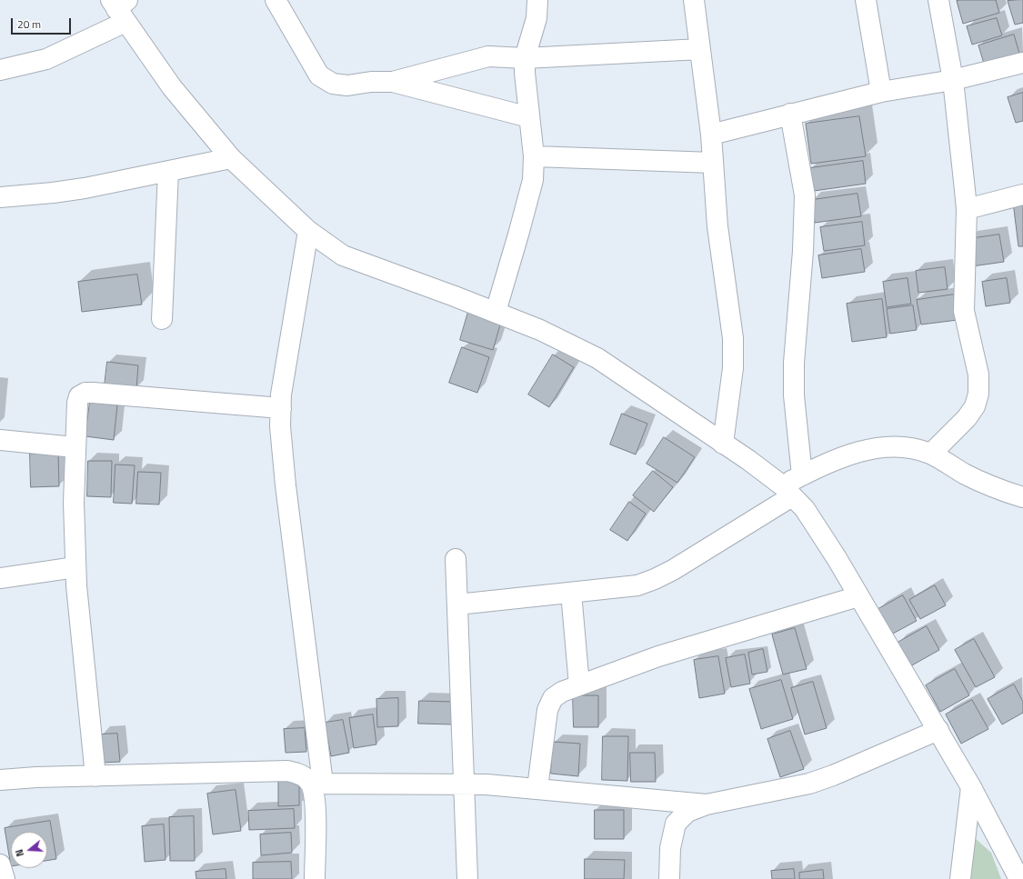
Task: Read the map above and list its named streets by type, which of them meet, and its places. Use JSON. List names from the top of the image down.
{
  "scale_bar": "20 m",
  "north": "left"
}
